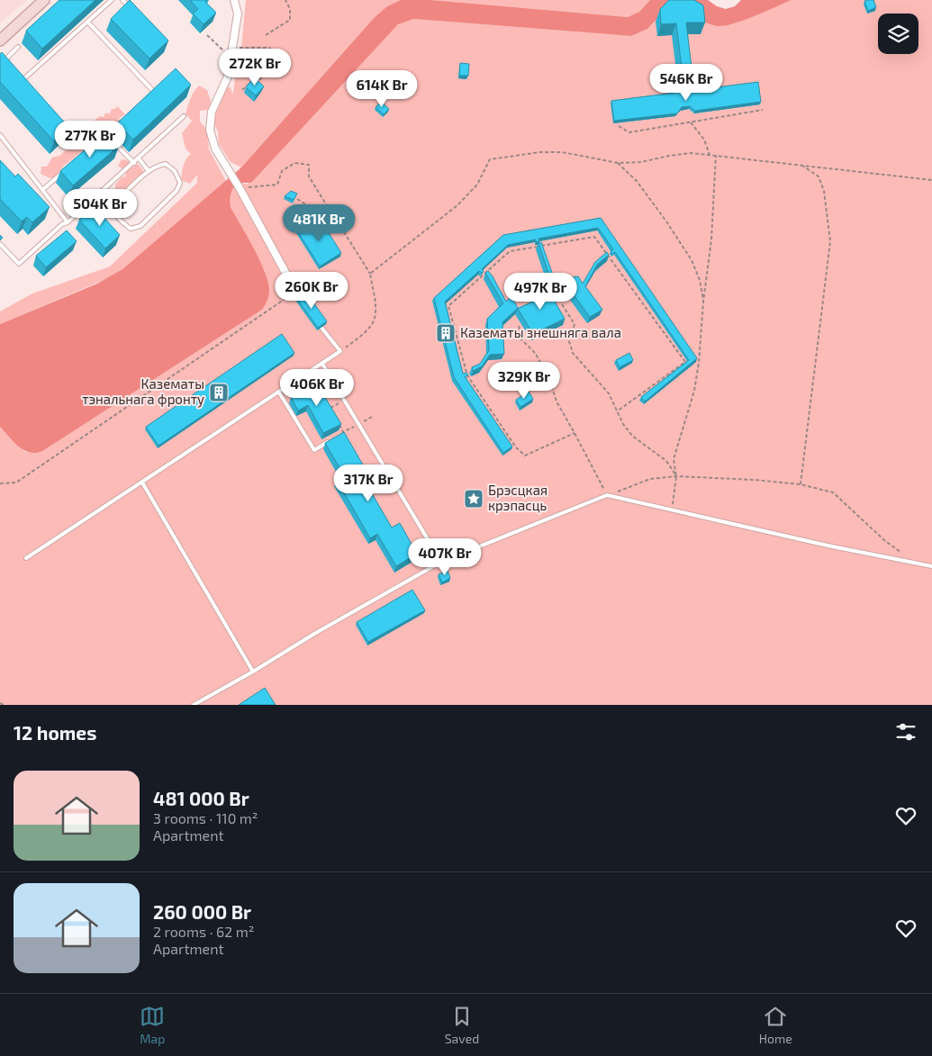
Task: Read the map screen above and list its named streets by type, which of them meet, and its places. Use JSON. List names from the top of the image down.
{
  "places": {
    "building": ["Казематы знешняга вала", "Казематы тэнальнага фронту"],
    "place": ["Брэсцкая крэпасць"]
  },
  "page": {
    "price": [
      "272K Br",
      "546K Br",
      "614K Br",
      "277K Br",
      "504K Br",
      "481K Br",
      "260K Br",
      "497K Br",
      "329K Br",
      "406K Br",
      "317K Br",
      "407K Br"
    ],
    "heading": "12 homes",
    "list": [
      {
        "name": "481 000 Br",
        "note": "3 rooms · 110 m² · Apartment"
      },
      {
        "name": "260 000 Br",
        "note": "2 rooms · 62 m² · Apartment"
      }
    ],
    "tabs": ["Map", "Saved", "Home"]
  }
}
